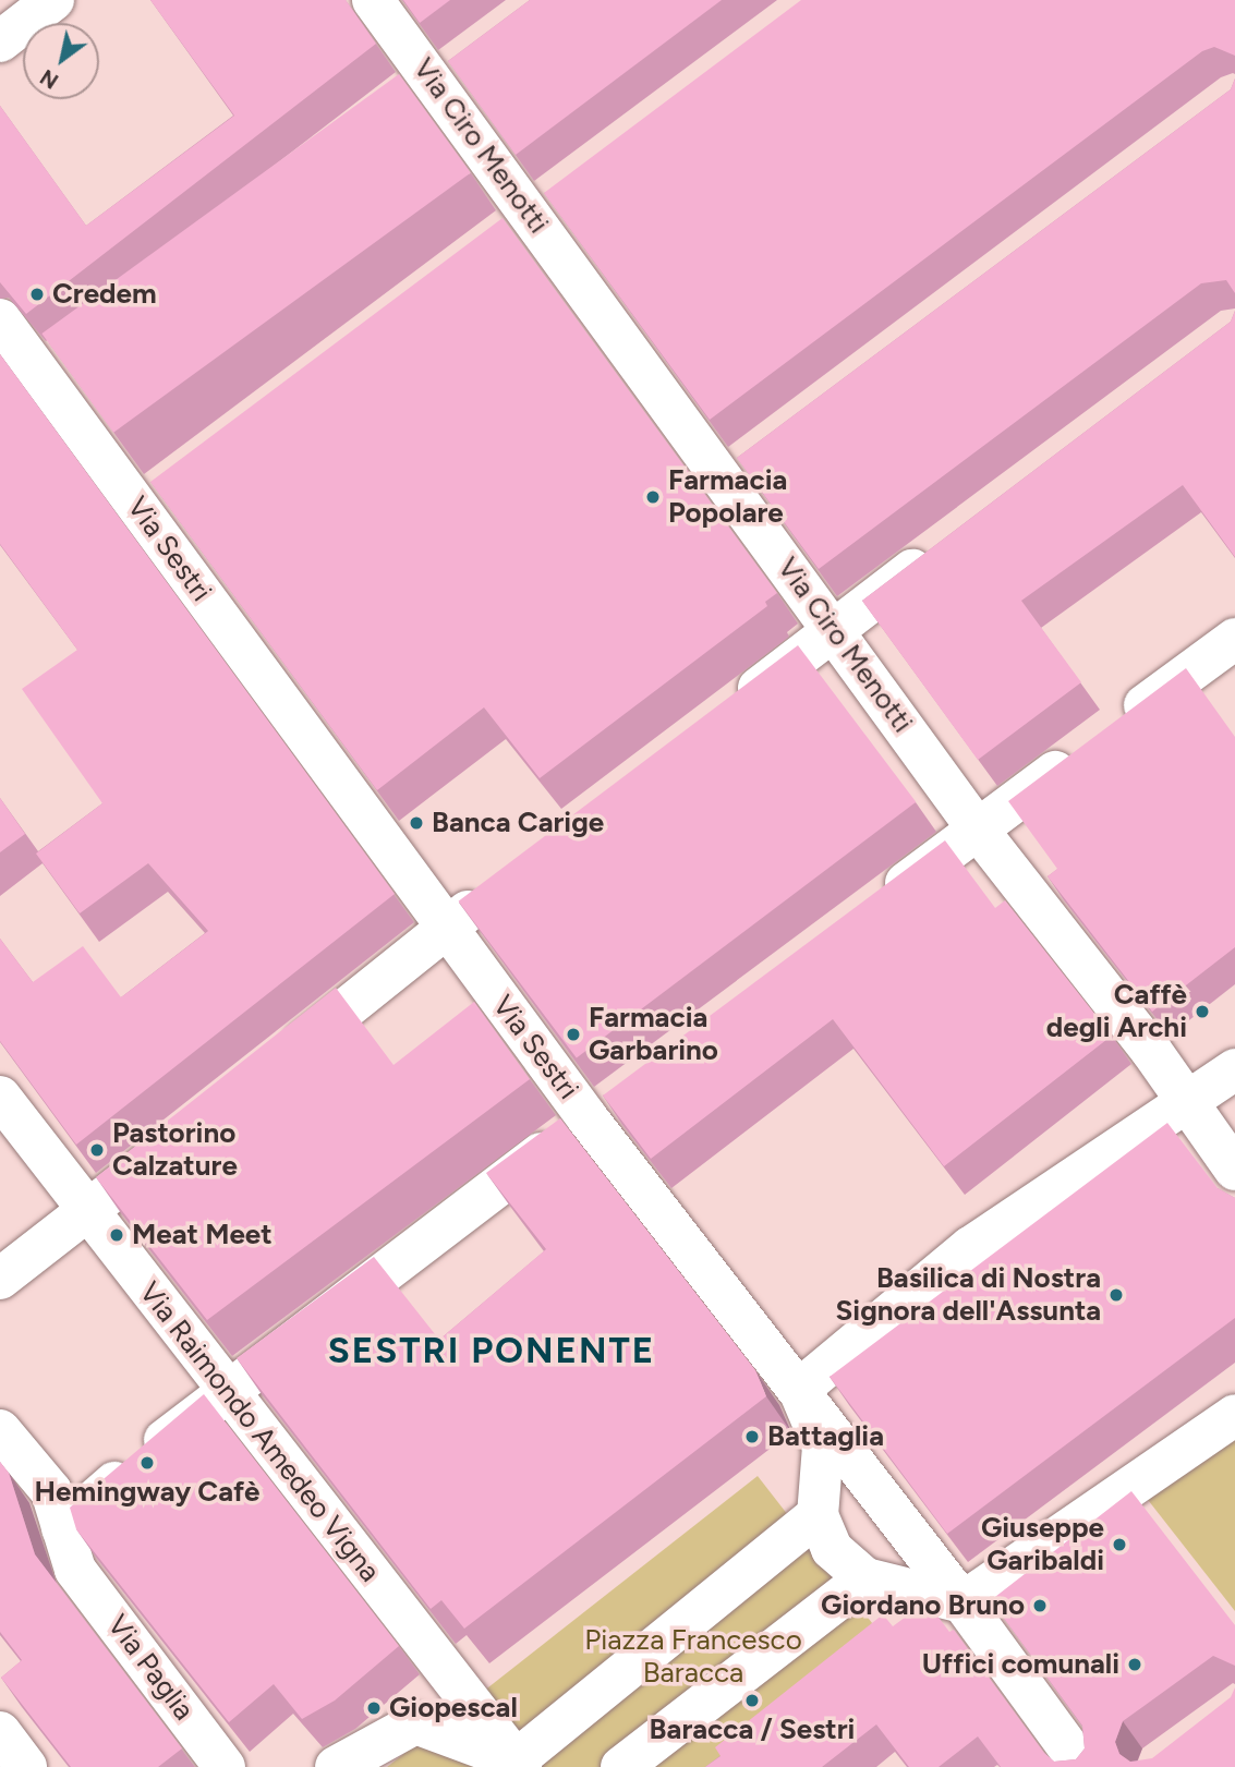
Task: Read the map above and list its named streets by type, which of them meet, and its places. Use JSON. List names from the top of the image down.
{
  "streets": {
    "street": [
      "Via Ciro Menotti",
      "Via Sestri",
      "Via Raimondo Amedeo Vigna",
      "Via Paglia"
    ]
  },
  "districts": ["SESTRI PONENTE"],
  "parks": ["Piazza Francesco Baracca"],
  "places": [
    "Credem",
    "Farmacia Popolare",
    "Banca Carige",
    "Caffè degli Archi",
    "Farmacia Garbarino",
    "Pastorino Calzature",
    "Meat Meet",
    "Basilica di Nostra Signora dell'Assunta",
    "Battaglia",
    "Hemingway Cafè",
    "Giuseppe Garibaldi",
    "Giordano Bruno",
    "Uffici comunali",
    "Baracca / Sestri",
    "Giopescal"
  ],
  "north": "bottom left"
}
